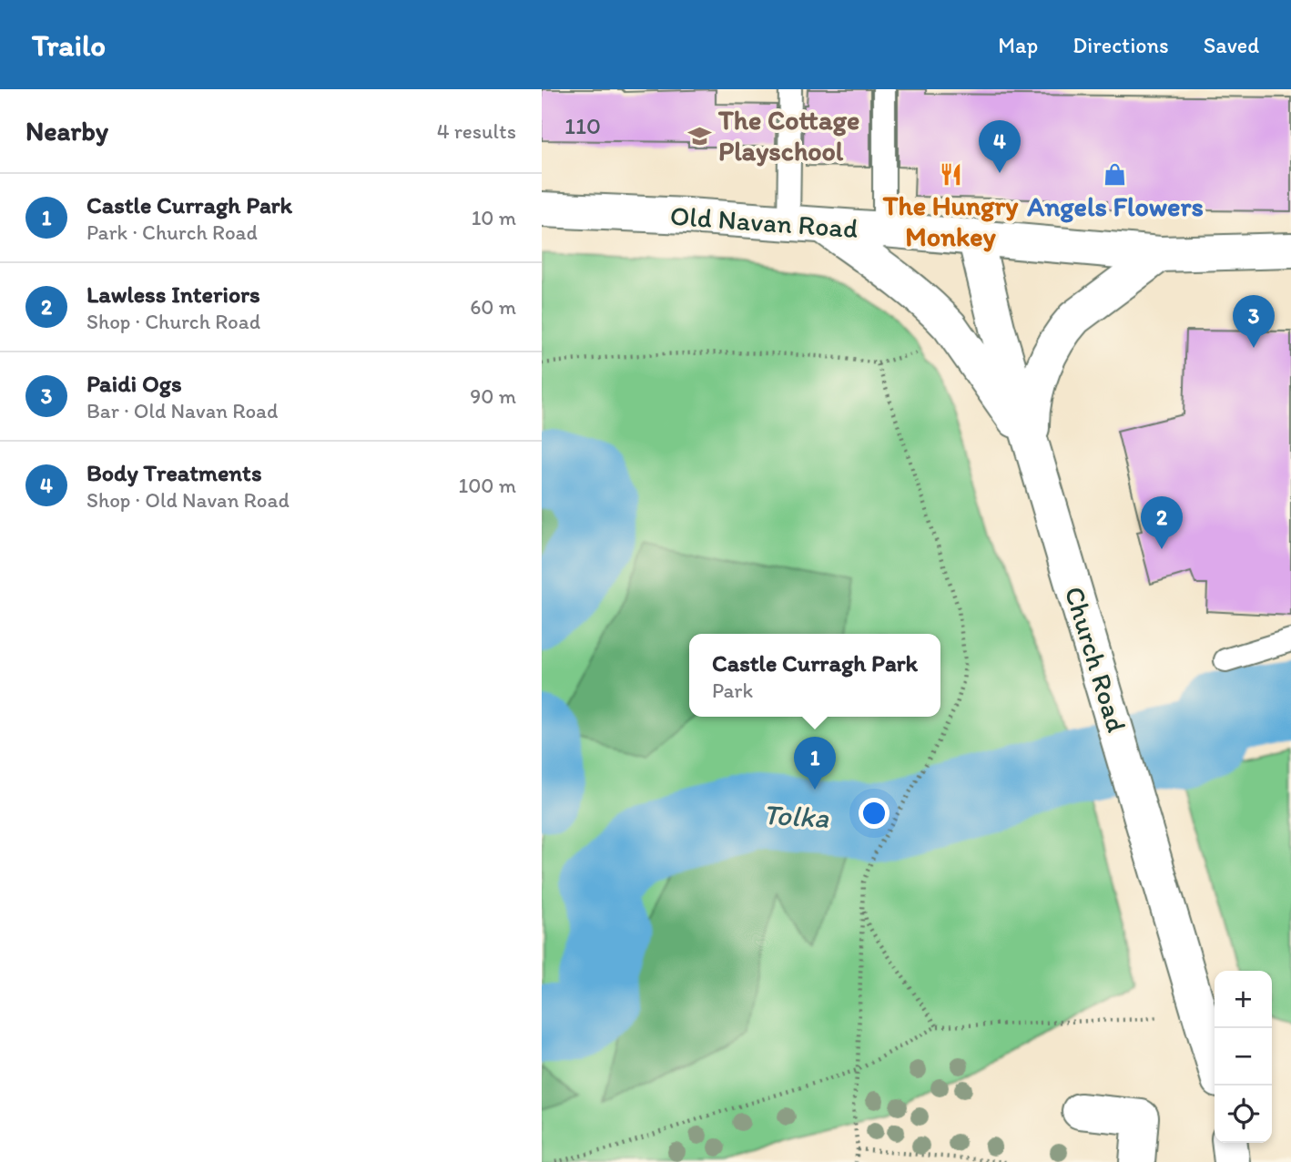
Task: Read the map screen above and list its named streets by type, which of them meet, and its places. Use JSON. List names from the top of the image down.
{
  "streets": {
    "street": ["Old Navan Road", "Church Road"]
  },
  "crossings": [
    ["Old Navan Road", "Church Road"]
  ],
  "water": ["Tolka"],
  "places": {
    "school or university": ["The Cottage Playschool"],
    "restaurant": ["The Hungry Monkey"],
    "shop": ["Angels Flowers"]
  },
  "house_numbers": ["110"],
  "page": {
    "header": "Trailo",
    "nav": ["Map", "Directions", "Saved"],
    "heading": ["Nearby", "4 results"],
    "pins": [
      "4",
      "3",
      "2",
      "1"
    ],
    "list": [
      {
        "mark": "1",
        "name": "Castle Curragh Park",
        "note": "Park · Church Road",
        "value": "10 m"
      },
      {
        "mark": "2",
        "name": "Lawless Interiors",
        "note": "Shop · Church Road",
        "value": "60 m"
      },
      {
        "mark": "3",
        "name": "Paidi Ogs",
        "note": "Bar · Old Navan Road",
        "value": "90 m"
      },
      {
        "mark": "4",
        "name": "Body Treatments",
        "note": "Shop · Old Navan Road",
        "value": "100 m"
      }
    ],
    "popup": ["Castle Curragh Park", "Park"],
    "map_buttons": ["+", "−"]
  }
}
